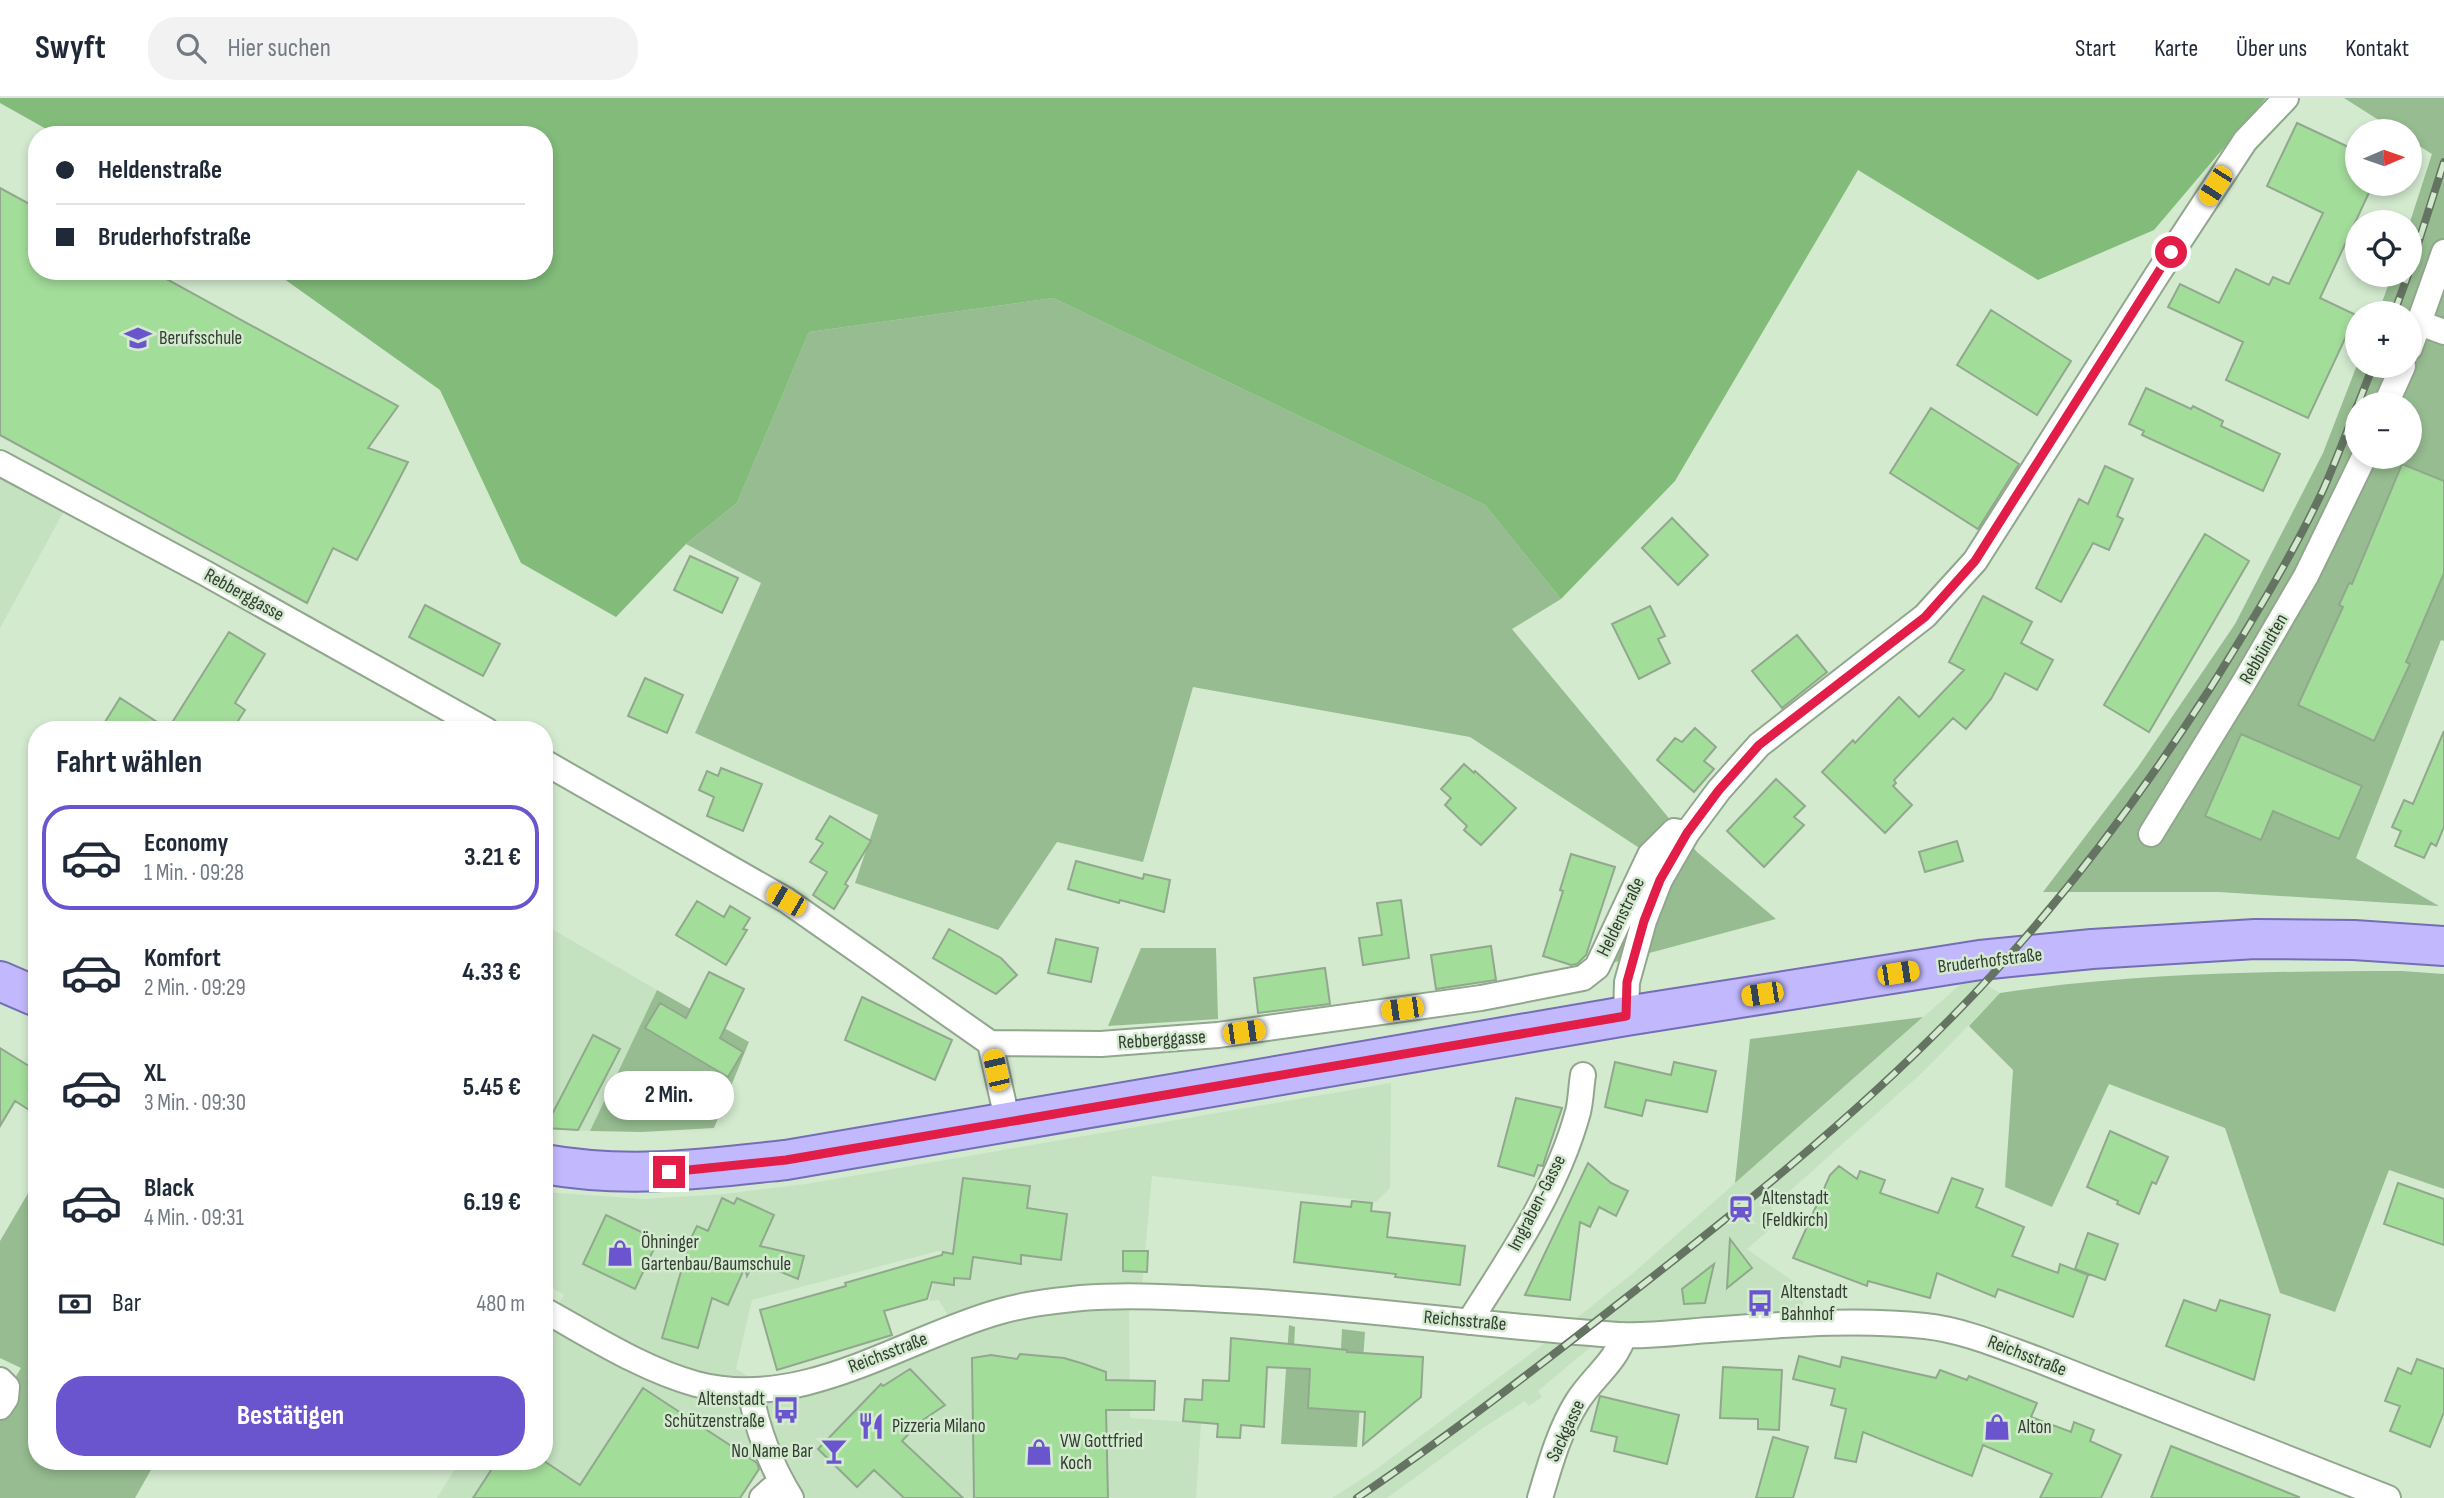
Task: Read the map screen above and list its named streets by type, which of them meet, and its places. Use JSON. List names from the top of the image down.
{
  "streets": {
    "main road": ["Bruderhofstraße"],
    "street": [
      "Rebberggasse",
      "Rebbündten",
      "Heldenstraße",
      "Imgraben-Gasse",
      "Reichsstraße",
      "Sackgasse"
    ]
  },
  "crossings": [
    ["Rebberggasse", "Heldenstraße"],
    ["Heldenstraße", "Bruderhofstraße"],
    ["Imgraben-Gasse", "Reichsstraße"],
    ["Reichsstraße", "Sackgasse"]
  ],
  "places": {
    "school or university": ["Berufsschule"],
    "station": ["Altenstadt (Feldkirch)"],
    "shop": ["Öhninger Gartenbau/Baumschule", "Alton", "VW Gottfried Koch"],
    "bus stop": ["Altenstadt Bahnhof", "Altenstadt Schützenstraße"],
    "restaurant": ["Pizzeria Milano"],
    "bar": ["No Name Bar"]
  },
  "north": "right",
  "page": {
    "header": "Swyft",
    "search": "Hier suchen",
    "nav": [
      "Start",
      "Karte",
      "Über uns",
      "Kontakt"
    ],
    "map_buttons": ["+", "−"],
    "banner": ["Heldenstraße", "Bruderhofstraße"],
    "heading": "Fahrt wählen",
    "list": [
      {
        "name": "Economy",
        "note": "1 Min. · 09:28",
        "value": "3.21 €"
      },
      {
        "name": "Komfort",
        "note": "2 Min. · 09:29",
        "value": "4.33 €"
      },
      {
        "name": "XL",
        "note": "3 Min. · 09:30",
        "value": "5.45 €"
      },
      {
        "name": "Black",
        "note": "4 Min. · 09:31",
        "value": "6.19 €"
      }
    ],
    "bubble": "2 Min.",
    "pay": ["Bar", "480 m"],
    "buttons": "Bestätigen"
  }
}
